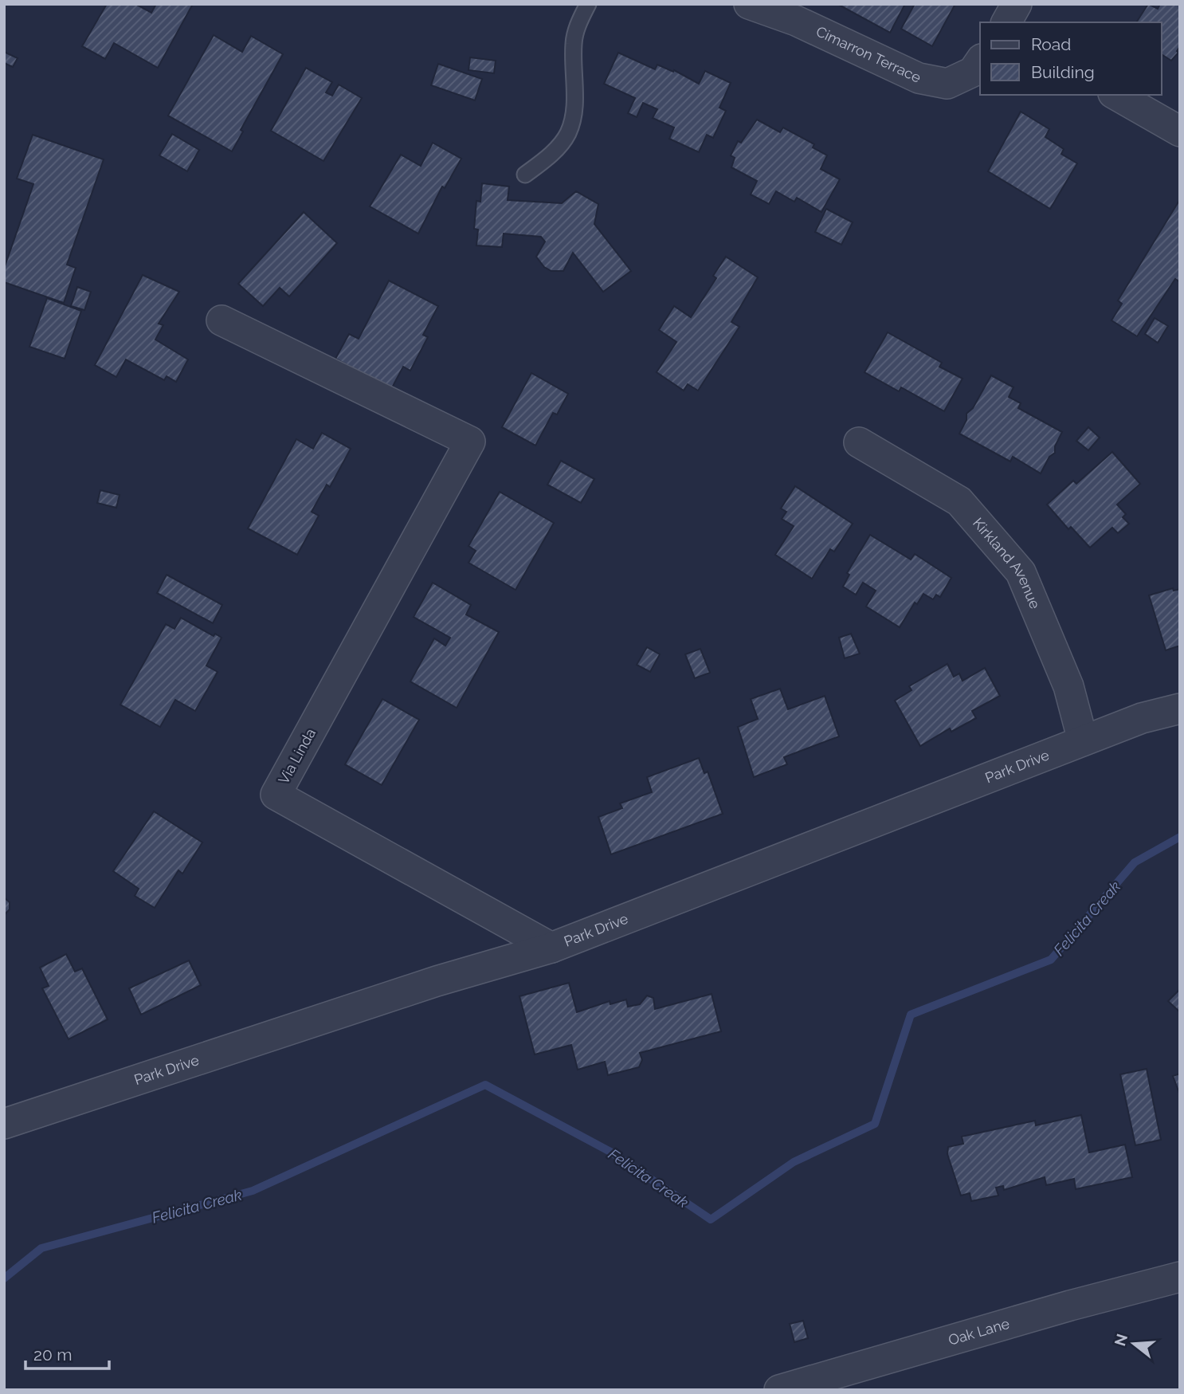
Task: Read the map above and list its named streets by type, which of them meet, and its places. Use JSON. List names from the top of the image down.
{
  "streets": {
    "street": [
      "Cimarron Terrace",
      "Kirkland Avenue",
      "Via Linda",
      "Park Drive",
      "Oak Lane"
    ]
  },
  "crossings": [
    ["Kirkland Avenue", "Park Drive"],
    ["Via Linda", "Park Drive"]
  ],
  "water": ["Felicita Creak"],
  "legend": ["Road", "Building"],
  "scale_bar": "20 m",
  "north": "left"
}
